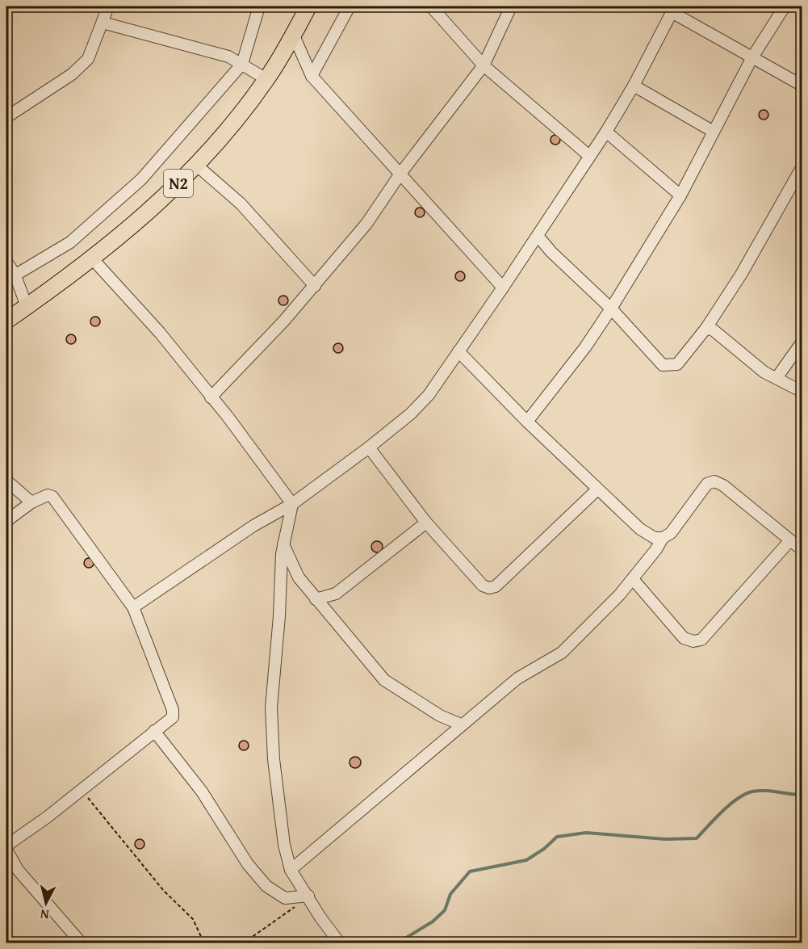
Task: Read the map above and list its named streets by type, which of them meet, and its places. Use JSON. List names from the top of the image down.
{
  "streets": {
    "highway": ["N2"]
  },
  "north": "bottom"
}
